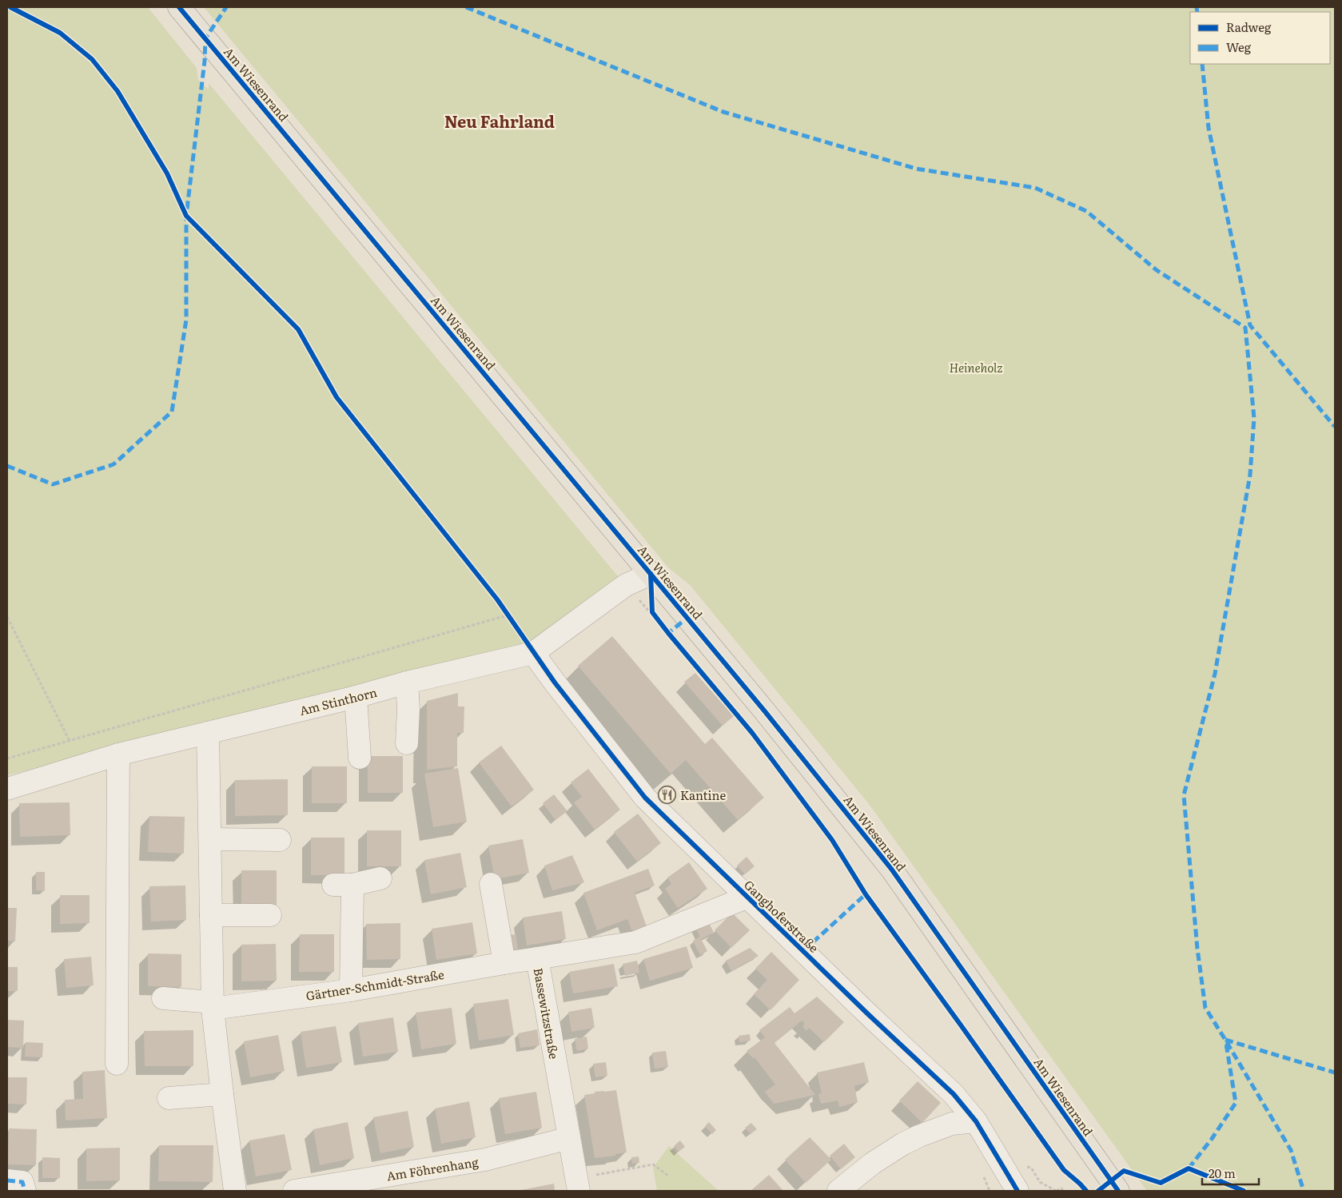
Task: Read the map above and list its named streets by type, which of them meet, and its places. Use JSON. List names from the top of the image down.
{
  "streets": {
    "main road": ["Am Wiesenrand"],
    "street": [
      "Am Stinthorn",
      "Ganghoferstraße",
      "Gärtner-Schmidt-Straße",
      "Bassewitzstraße",
      "Am Föhrenhang"
    ]
  },
  "crossings": [
    ["Am Wiesenrand", "Am Stinthorn"],
    ["Am Stinthorn", "Ganghoferstraße"],
    ["Ganghoferstraße", "Bassewitzstraße"],
    ["Gärtner-Schmidt-Straße", "Bassewitzstraße"],
    ["Bassewitzstraße", "Am Föhrenhang"]
  ],
  "districts": ["Neu Fahrland"],
  "parks": ["Heineholz"],
  "places": {
    "restaurant": ["Kantine"]
  },
  "legend": ["Radweg", "Weg"],
  "scale_bar": "20 m"
}
